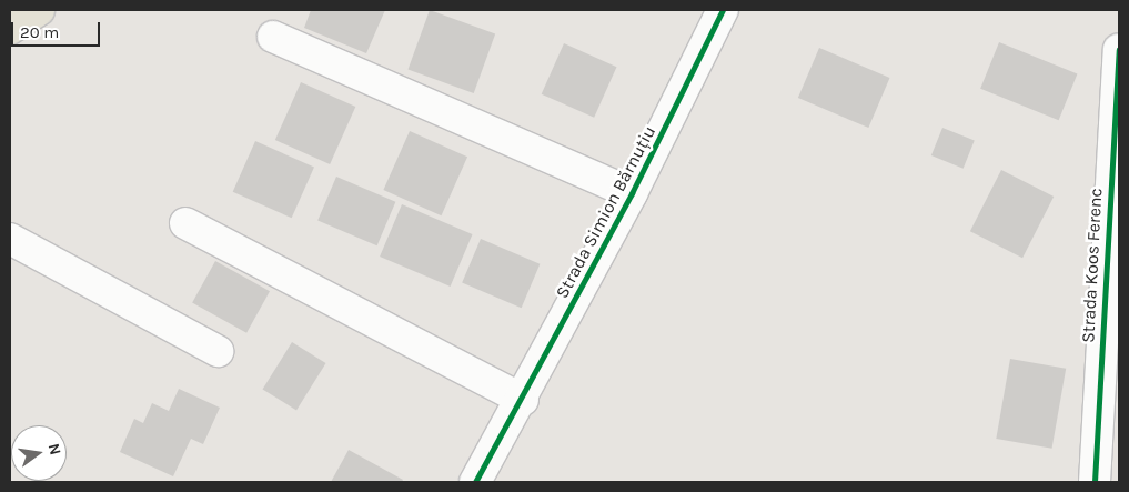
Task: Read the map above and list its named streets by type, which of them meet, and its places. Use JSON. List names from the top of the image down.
{
  "streets": {
    "street": ["Strada Simion Bărnuțiu", "Strada Koos Ferenc"]
  },
  "scale_bar": "20 m",
  "north": "right"
}
